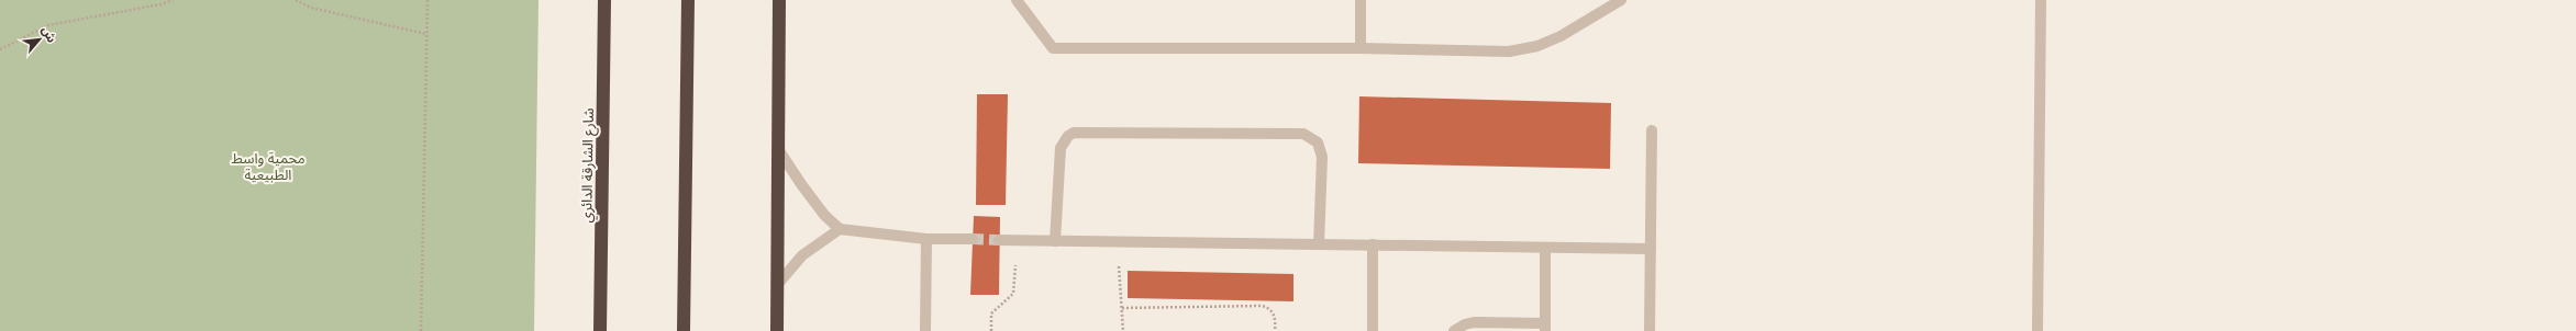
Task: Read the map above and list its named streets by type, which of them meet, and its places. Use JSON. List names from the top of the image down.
{
  "streets": {
    "highway": ["شارع الشارقة الدائري"]
  },
  "parks": ["محمية واسط الطبيعية"],
  "north": "top right"
}
